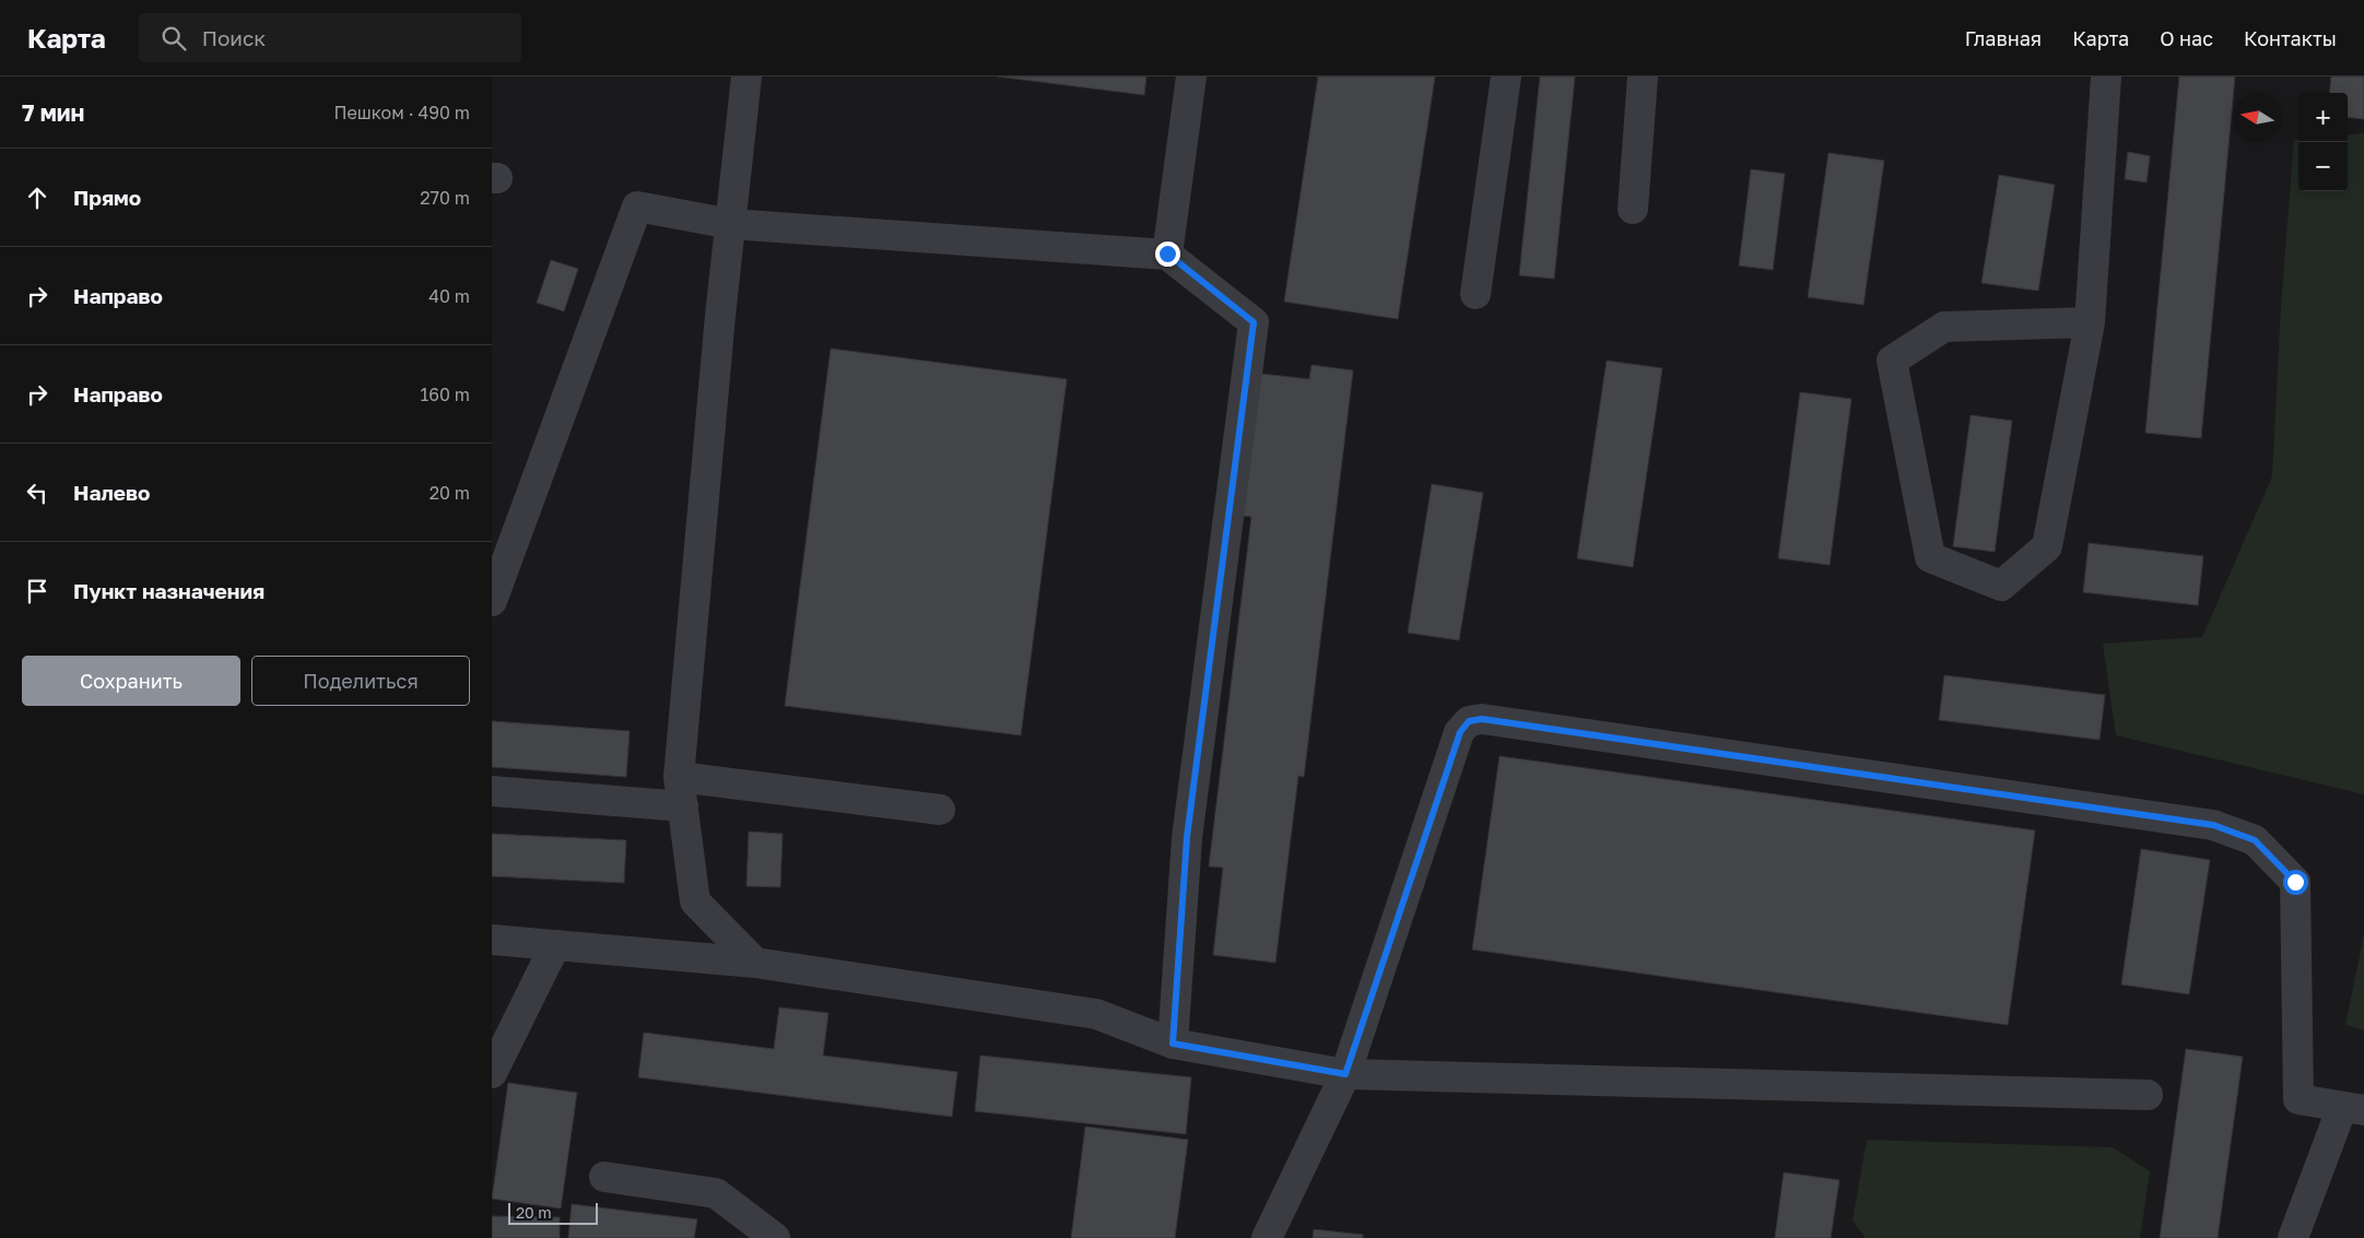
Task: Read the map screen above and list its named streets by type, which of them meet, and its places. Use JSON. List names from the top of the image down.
{
  "scale_bar": "20 m",
  "north": "left",
  "page": {
    "header": "Карта",
    "search": "Поиск",
    "nav": [
      "Главная",
      "Карта",
      "О нас",
      "Контакты"
    ],
    "heading": ["7 мин", "Пешком · 490 m"],
    "map_buttons": ["+", "−"],
    "list": [
      ["Прямо", "270 m"],
      ["Направо", "40 m"],
      ["Направо", "160 m"],
      ["Налево", "20 m"],
      "Пункт назначения"
    ],
    "buttons": ["Сохранить", "Поделиться"],
    "scale": "20 m"
  }
}
